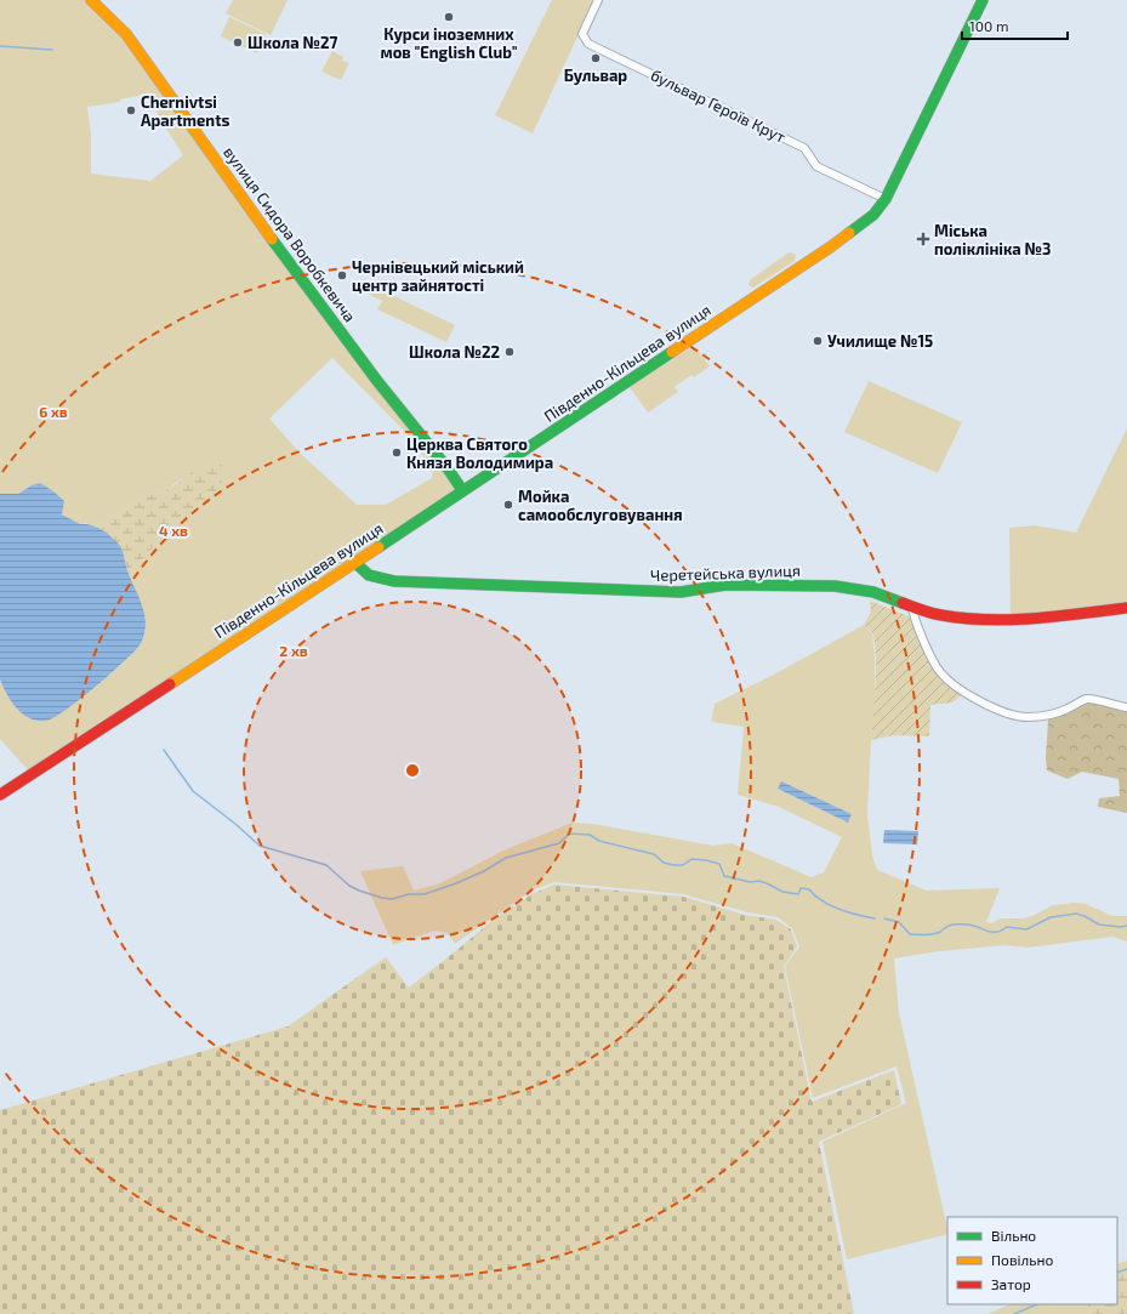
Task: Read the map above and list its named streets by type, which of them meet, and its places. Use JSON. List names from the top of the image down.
{
  "streets": {
    "street": [
      "бульвар Героїв Крут",
      "вулиця Сидора Воробкевича",
      "Південно-Кільцева вулиця",
      "Черетейська вулиця"
    ]
  },
  "crossings": [
    ["бульвар Героїв Крут", "Південно-Кільцева вулиця"],
    ["вулиця Сидора Воробкевича", "Південно-Кільцева вулиця"],
    ["Південно-Кільцева вулиця", "Черетейська вулиця"]
  ],
  "places": {
    "other": [
      "Курси іноземних мов \"English Club\"",
      "Школа №27",
      "Бульвар",
      "Chernivtsi Apartments",
      "Чернівецький міський центр зайнятості",
      "Училище №15",
      "Школа №22",
      "Церква Святого Князя Володимира",
      "Мойка самообслуговування"
    ],
    "health": ["Міська поліклініка №3"]
  },
  "legend": ["Вільно", "Повільно", "Затор"],
  "scale_bar": "100 m",
  "rings": ["6 хв", "4 хв", "2 хв"]
}
